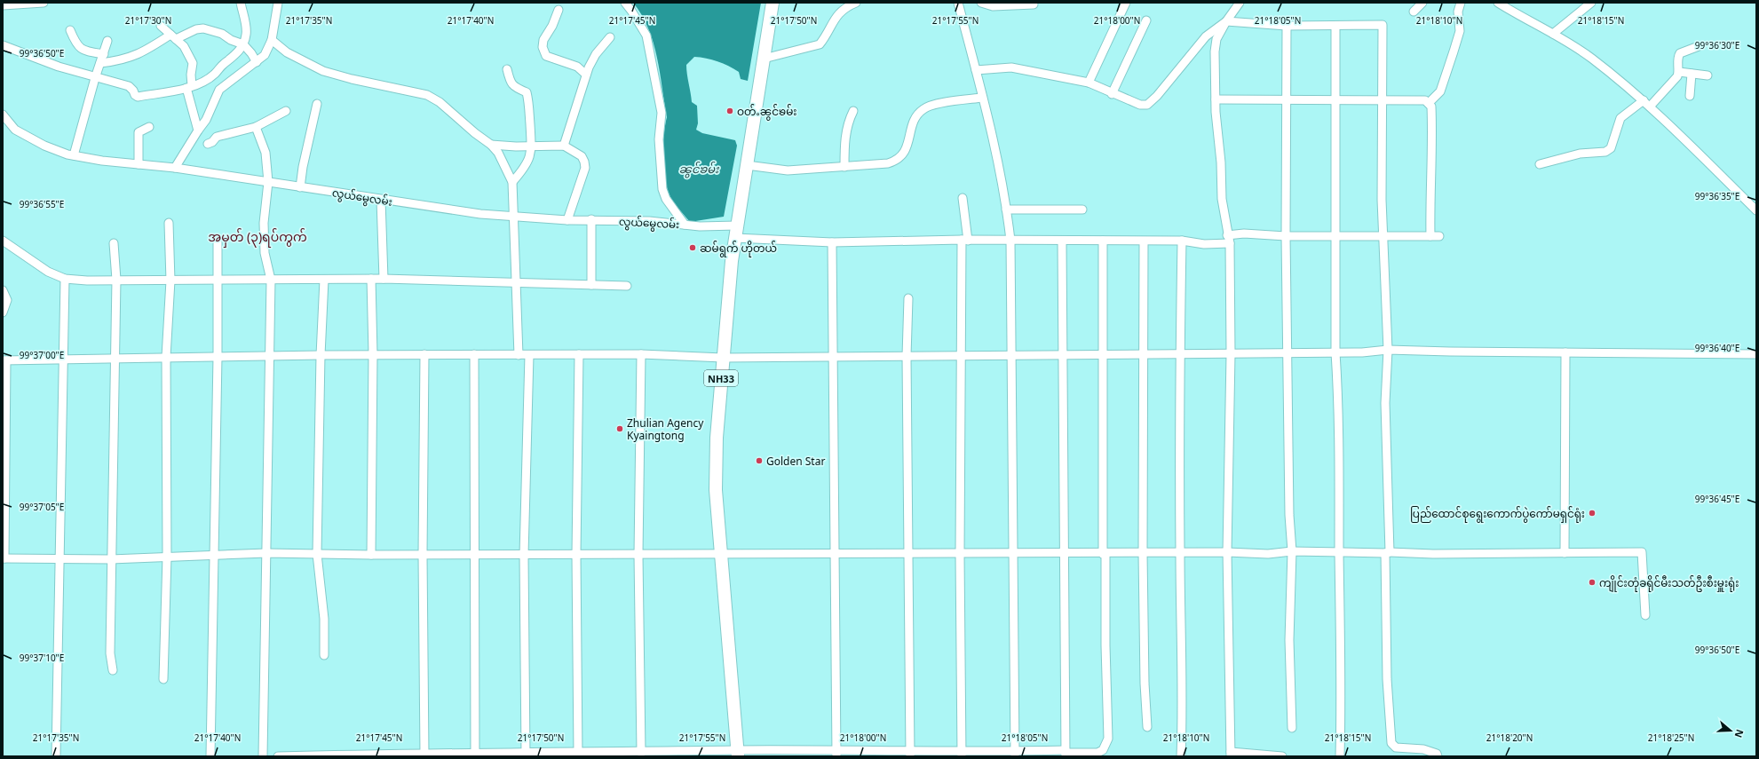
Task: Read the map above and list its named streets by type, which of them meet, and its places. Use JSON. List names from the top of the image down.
{
  "streets": {
    "highway": ["NH33"],
    "street": ["လွယ်မွေလမ်း"]
  },
  "crossings": [
    ["လွယ်မွေလမ်း", "NH33"]
  ],
  "districts": ["အမှတ် (၃)ရပ်ကွက်"],
  "water": ["ၼွင်ၶမ်း"],
  "places": [
    "ဝတ်ႉၼွင်ၶမ်း",
    "ဆမ်ရွက် ဟိုတယ်",
    "Zhulian Agency Kyaingtong",
    "Golden Star",
    "ပြည်ထောင်စုရွေးကောက်ပွဲကော်မရှင်ရုံး",
    "ကျိုင်းတုံခရိုင်မီးသတ်ဦးစီးမှူးရုံး"
  ],
  "north": "right",
  "coordinates": [
    "21°17'30\"N",
    "21°17'35\"N",
    "21°17'40\"N",
    "21°17'45\"N",
    "21°17'50\"N",
    "21°17'55\"N",
    "21°18'00\"N",
    "21°18'05\"N",
    "21°18'10\"N",
    "21°18'15\"N",
    "99°36'30\"E",
    "99°36'50\"E",
    "99°36'35\"E",
    "99°36'55\"E",
    "99°36'40\"E",
    "99°37'00\"E",
    "99°36'45\"E",
    "99°37'05\"E",
    "99°37'10\"E",
    "21°18'20\"N",
    "21°18'25\"N"
  ]
}
